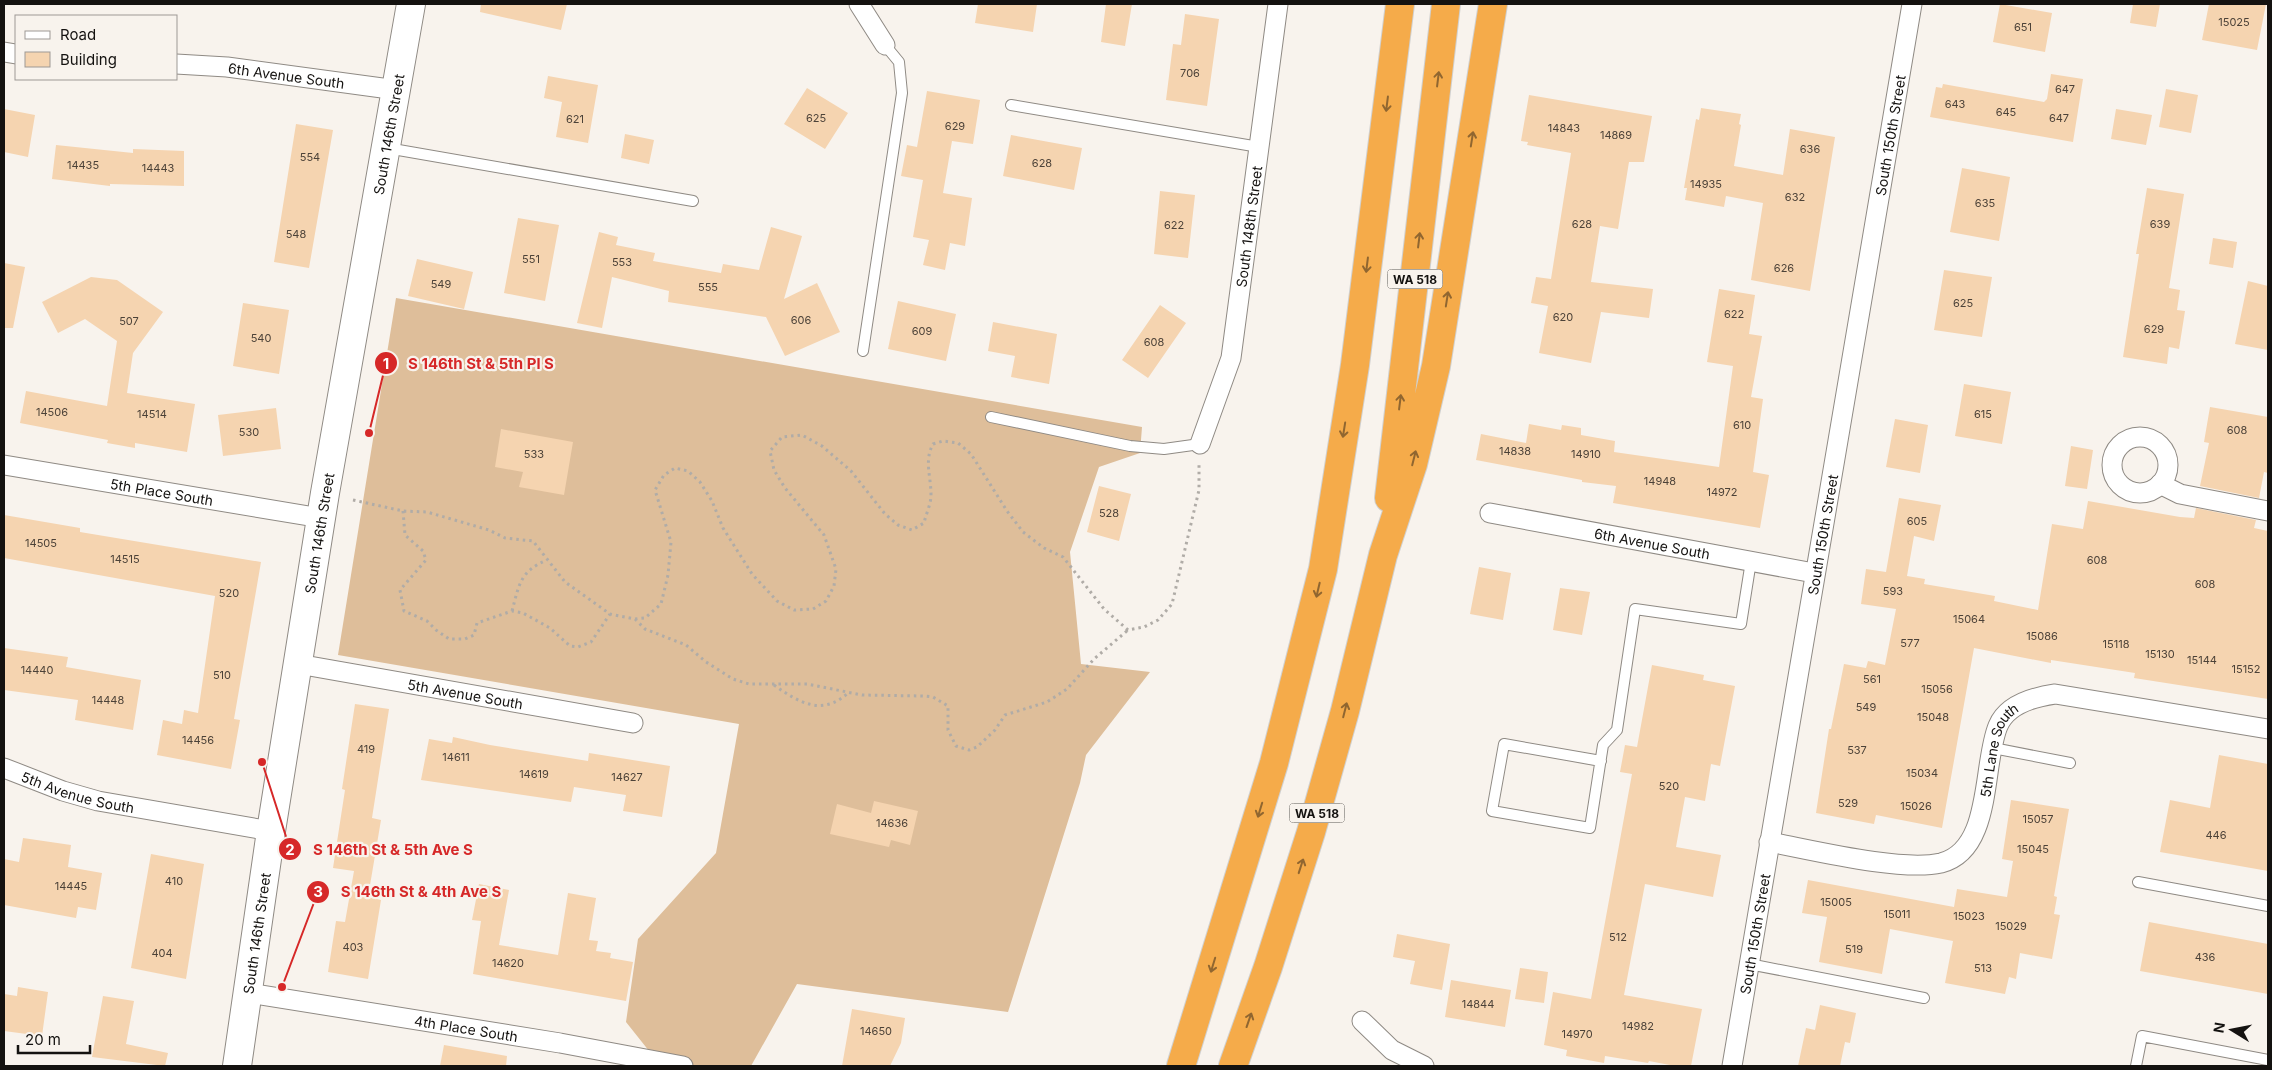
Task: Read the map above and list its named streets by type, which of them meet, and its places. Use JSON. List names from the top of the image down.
{
  "streets": {
    "highway": ["WA 518"],
    "street": [
      "6th Avenue South",
      "South 146th Street",
      "South 150th Street",
      "South 148th Street",
      "5th Place South",
      "5th Avenue South",
      "5th Lane South",
      "4th Place South"
    ]
  },
  "crossings": [
    ["6th Avenue South", "South 146th Street"],
    ["6th Avenue South", "South 150th Street"],
    ["South 146th Street", "5th Place South"],
    ["South 146th Street", "5th Avenue South"],
    ["South 146th Street", "4th Place South"],
    ["South 150th Street", "5th Lane South"]
  ],
  "places": ["S 146th St & 5th Pl S", "S 146th St & 5th Ave S", "S 146th St & 4th Ave S"],
  "house_numbers": [
    "15025",
    "651",
    "706",
    "647",
    "643",
    "645",
    "625",
    "647",
    "621",
    "629",
    "14843",
    "14869",
    "636",
    "554",
    "628",
    "14435",
    "14443",
    "14935",
    "632",
    "635",
    "628",
    "639",
    "622",
    "548",
    "551",
    "553",
    "626",
    "549",
    "555",
    "625",
    "622",
    "620",
    "606",
    "507",
    "629",
    "609",
    "540",
    "608",
    "14506",
    "14514",
    "615",
    "610",
    "608",
    "530",
    "14838",
    "533",
    "14910",
    "14948",
    "14972",
    "528",
    "605",
    "14505",
    "14515",
    "608",
    "608",
    "593",
    "520",
    "15064",
    "15086",
    "577",
    "15118",
    "15130",
    "15144",
    "15152",
    "14440",
    "510",
    "561",
    "15056",
    "14448",
    "549",
    "15048",
    "14456",
    "419",
    "537",
    "14611",
    "15034",
    "14619",
    "14627",
    "520",
    "529",
    "15026",
    "15057",
    "14636",
    "446",
    "15045",
    "410",
    "14445",
    "15005",
    "15011",
    "15023",
    "15029",
    "512",
    "403",
    "519",
    "404",
    "436",
    "14620",
    "513",
    "14844",
    "14982",
    "14650",
    "14970"
  ],
  "legend": ["Road", "Building"],
  "scale_bar": "20 m",
  "north": "left"
}
